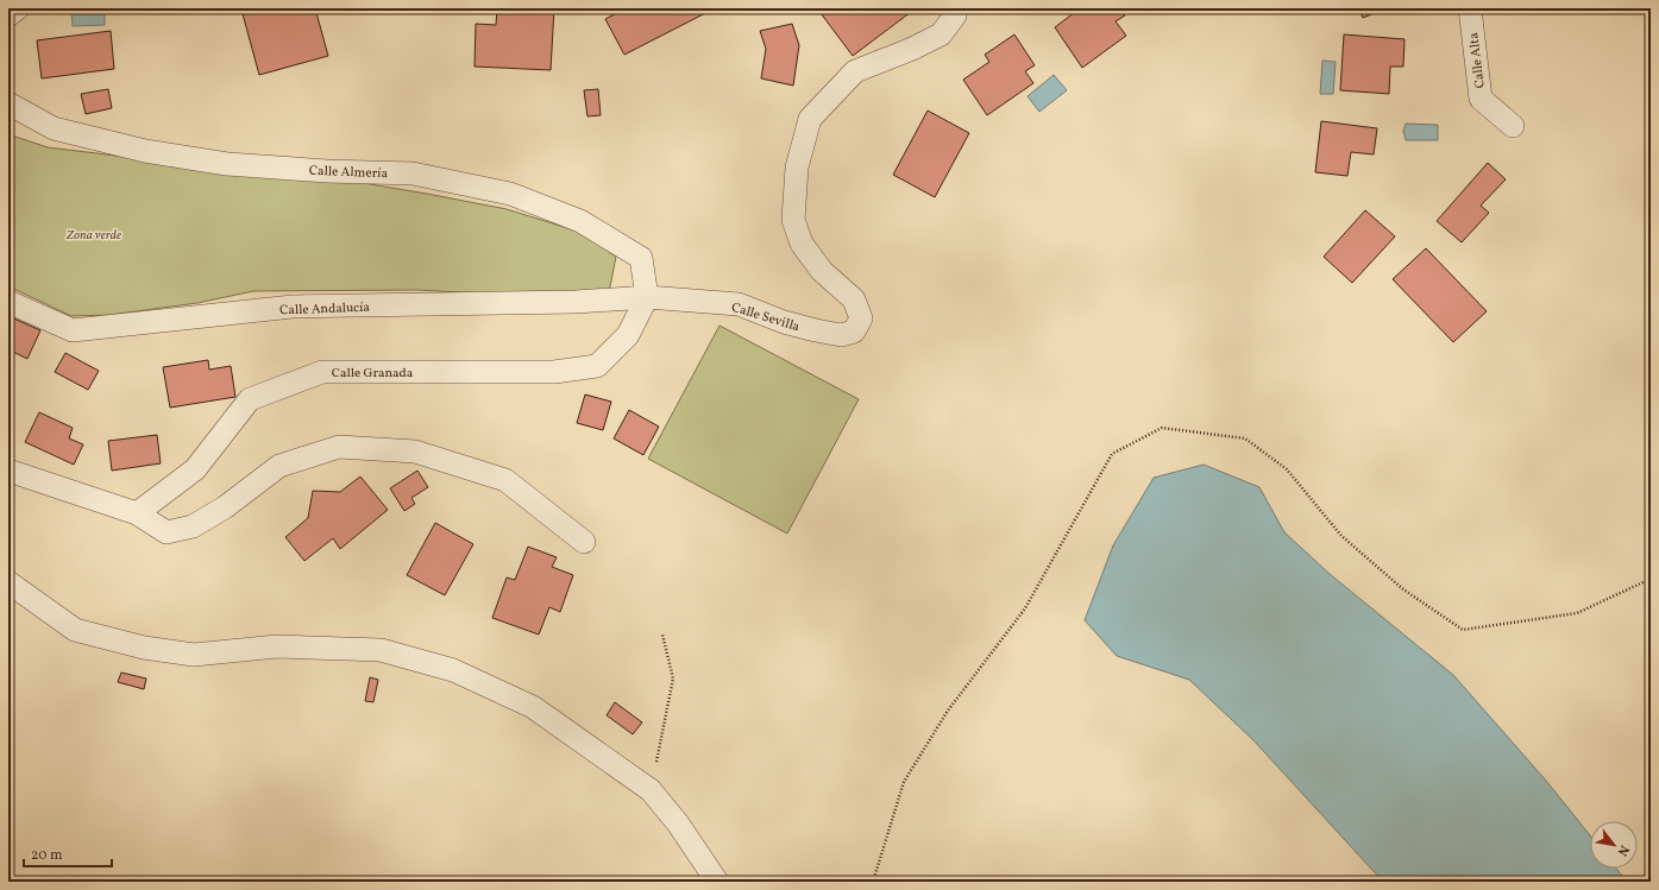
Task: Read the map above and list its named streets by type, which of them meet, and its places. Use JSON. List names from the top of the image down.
{
  "streets": {
    "street": [
      "Calle Alta",
      "Calle Almería",
      "Calle Andalucía",
      "Calle Sevilla",
      "Calle Granada"
    ]
  },
  "crossings": [
    ["Calle Almería", "Calle Andalucía"],
    ["Calle Almería", "Calle Sevilla"],
    ["Calle Almería", "Calle Granada"],
    ["Calle Andalucía", "Calle Sevilla"],
    ["Calle Andalucía", "Calle Granada"],
    ["Calle Sevilla", "Calle Granada"]
  ],
  "parks": ["Zona verde"],
  "scale_bar": "20 m",
  "north": "bottom right"
}
